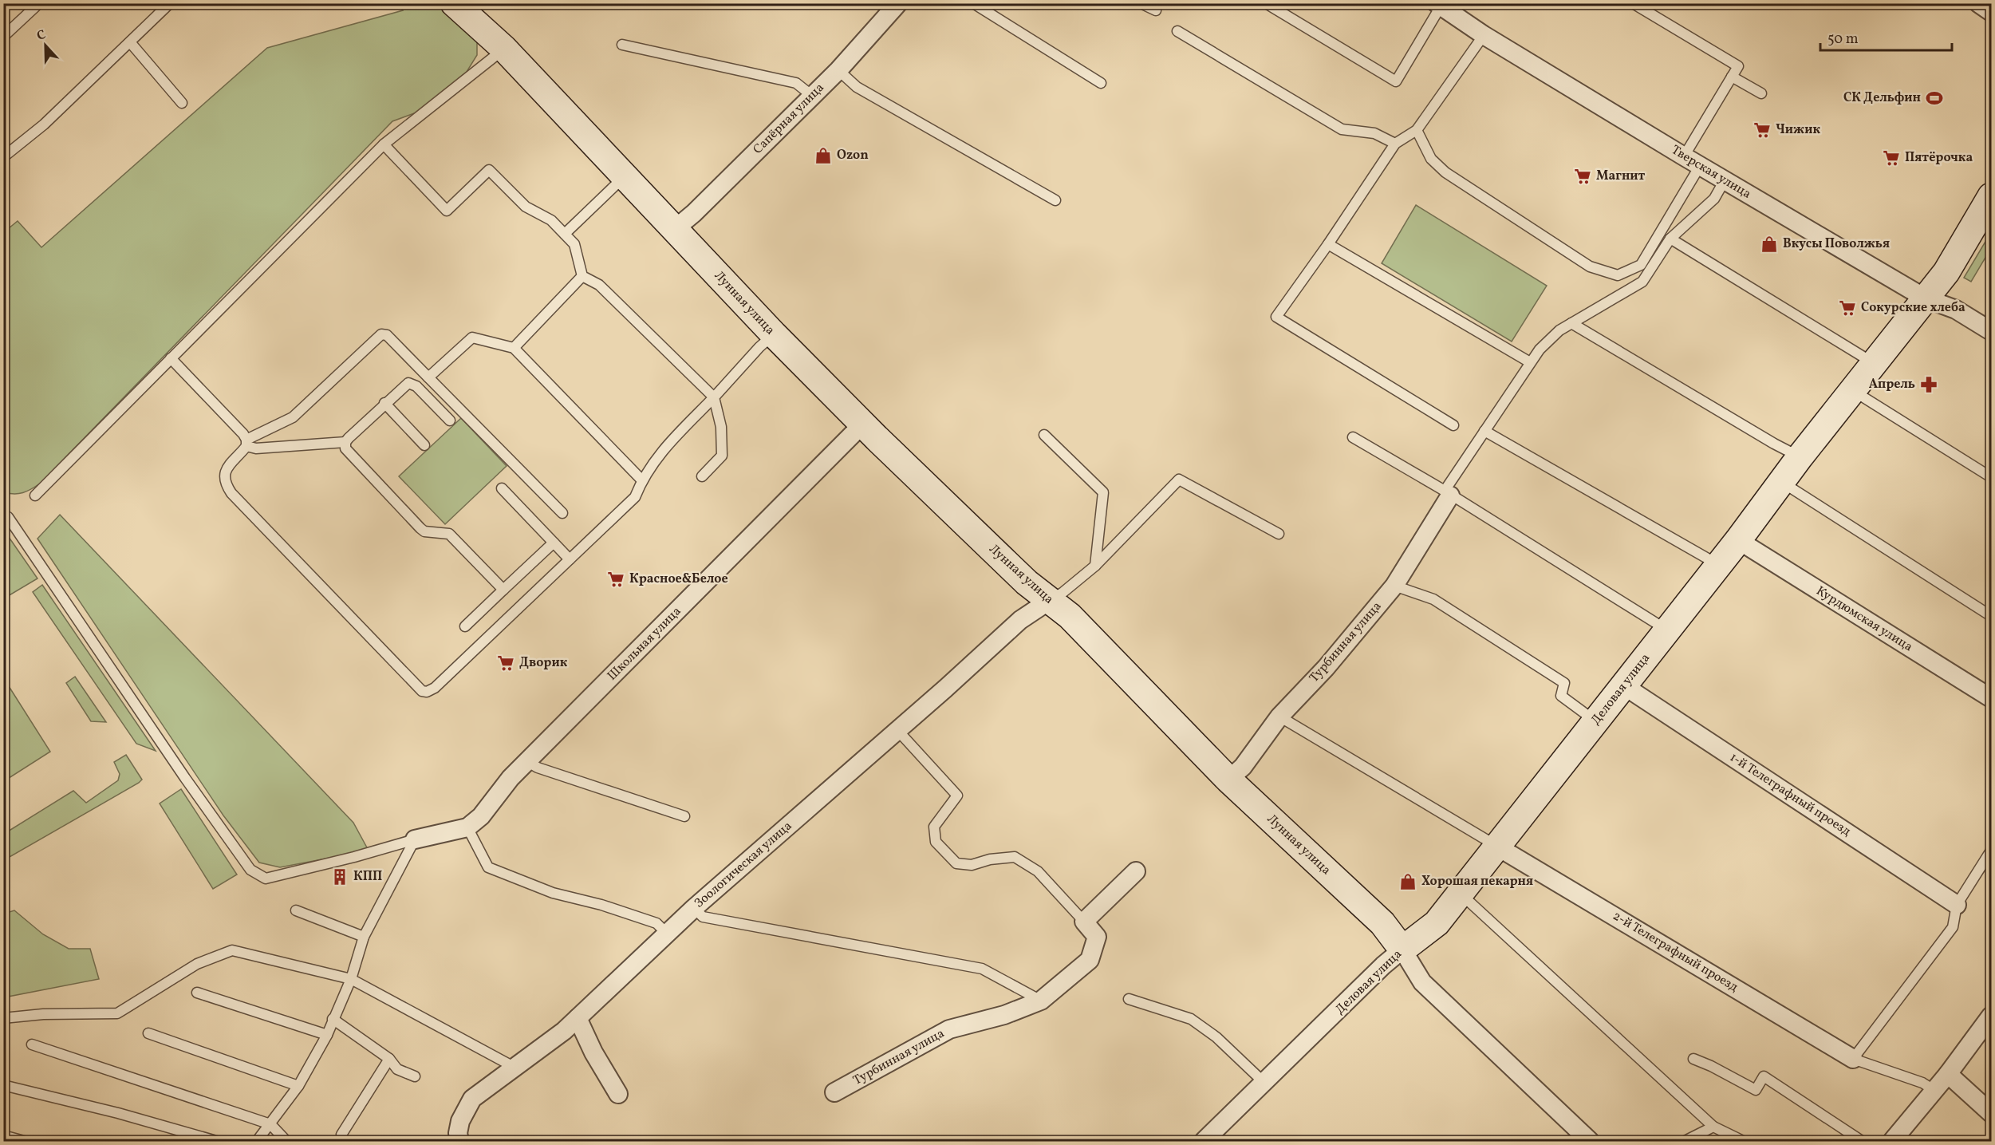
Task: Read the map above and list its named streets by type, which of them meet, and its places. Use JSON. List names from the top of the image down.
{
  "streets": {
    "street": [
      "Сапёрная улица",
      "Тверская улица",
      "Лунная улица",
      "Курдюмская улица",
      "Турбинная улица",
      "Школьная улица",
      "Деловая улица",
      "1-й Телеграфный проезд",
      "Зоологическая улица",
      "2-й Телеграфный проезд"
    ]
  },
  "crossings": [
    ["Сапёрная улица", "Лунная улица"],
    ["Тверская улица", "Деловая улица"],
    ["Лунная улица", "Турбинная улица"],
    ["Лунная улица", "Школьная улица"],
    ["Лунная улица", "Деловая улица"],
    ["Лунная улица", "Зоологическая улица"],
    ["Курдюмская улица", "Деловая улица"],
    ["Деловая улица", "1-й Телеграфный проезд"],
    ["Деловая улица", "2-й Телеграфный проезд"]
  ],
  "places": {
    "sports": ["СК Дельфин"],
    "supermarket": [
      "Чижик",
      "Пятёрочка",
      "Магнит",
      "Сокурские хлеба",
      "Красное&Белое",
      "Дворик"
    ],
    "shop": ["Ozon", "Вкусы Поволжья", "Хорошая пекарня"],
    "pharmacy": ["Апрель"],
    "building": ["КПП"]
  },
  "scale_bar": "50 m",
  "north": "top"
}
